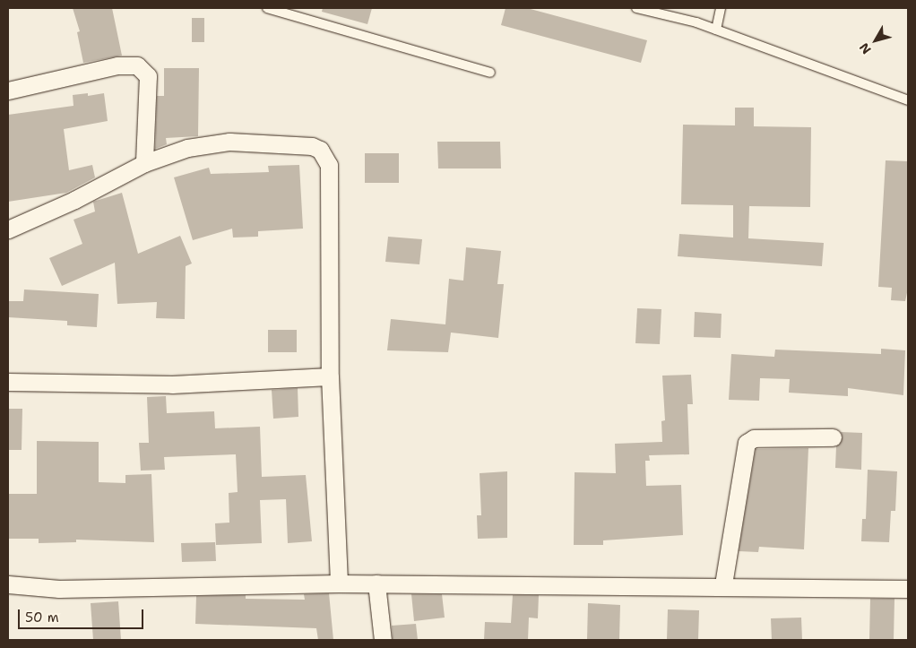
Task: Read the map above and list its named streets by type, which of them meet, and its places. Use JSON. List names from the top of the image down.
{
  "scale_bar": "50 m",
  "north": "bottom left"
}
